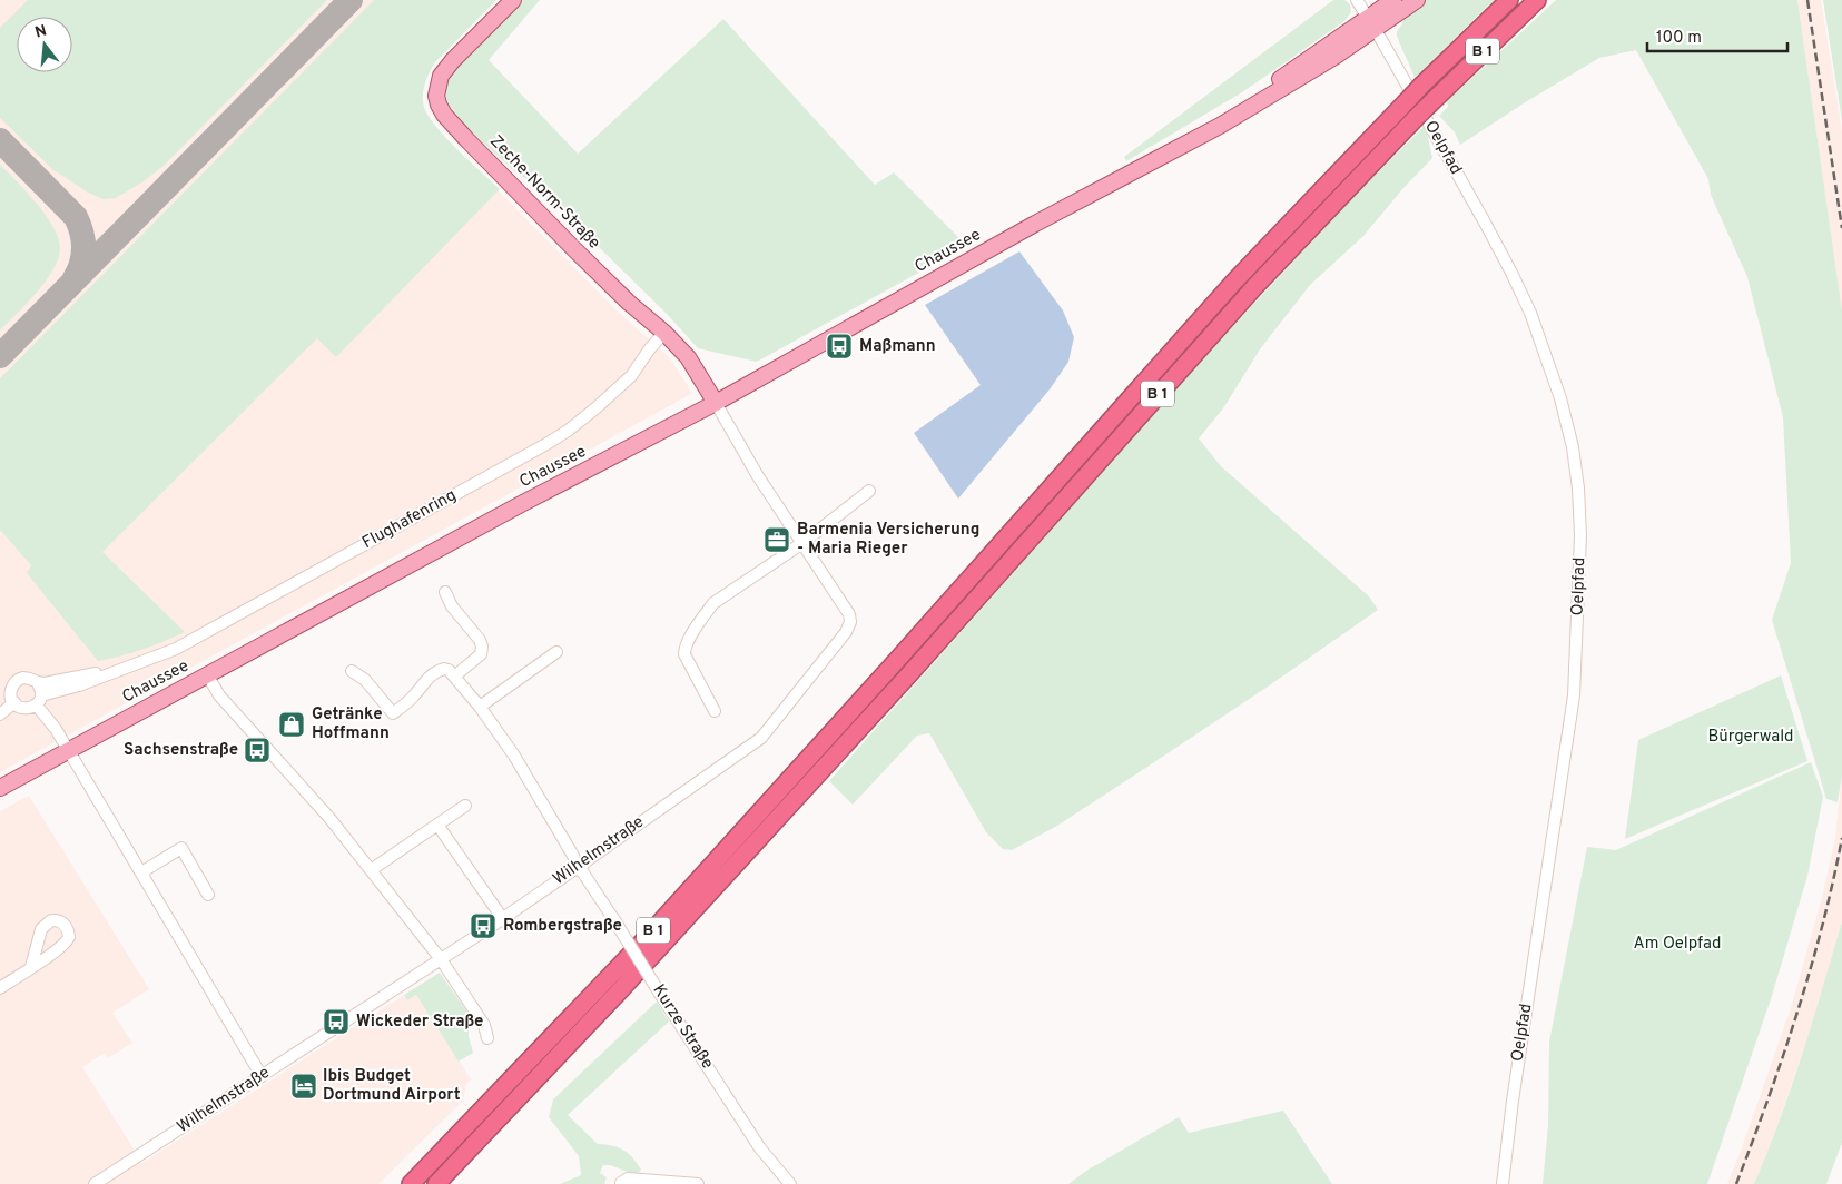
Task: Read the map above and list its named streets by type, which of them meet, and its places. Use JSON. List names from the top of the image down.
{
  "streets": {
    "highway": ["B 1"],
    "main road": ["Zeche-Norm-Straße", "Chaussee"],
    "street": [
      "Oelpfad",
      "Flughafenring",
      "Wilhelmstraße",
      "Kurze Straße"
    ]
  },
  "crossings": [
    ["Oelpfad", "Chaussee"],
    ["Zeche-Norm-Straße", "Chaussee"],
    ["Zeche-Norm-Straße", "Flughafenring"],
    ["Zeche-Norm-Straße", "Wilhelmstraße"],
    ["Chaussee", "Wilhelmstraße"],
    ["Wilhelmstraße", "Kurze Straße"]
  ],
  "parks": ["Bürgerwald", "Am Oelpfad"],
  "places": {
    "bus stop": [
      "Maßmann",
      "Sachsenstraße",
      "Rombergstraße",
      "Wickeder Straße"
    ],
    "office": ["Barmenia Versicherung - Maria Rieger"],
    "shop": ["Getränke Hoffmann"],
    "hotel": ["Ibis Budget Dortmund Airport"]
  },
  "scale_bar": "100 m",
  "north": "top"
}
